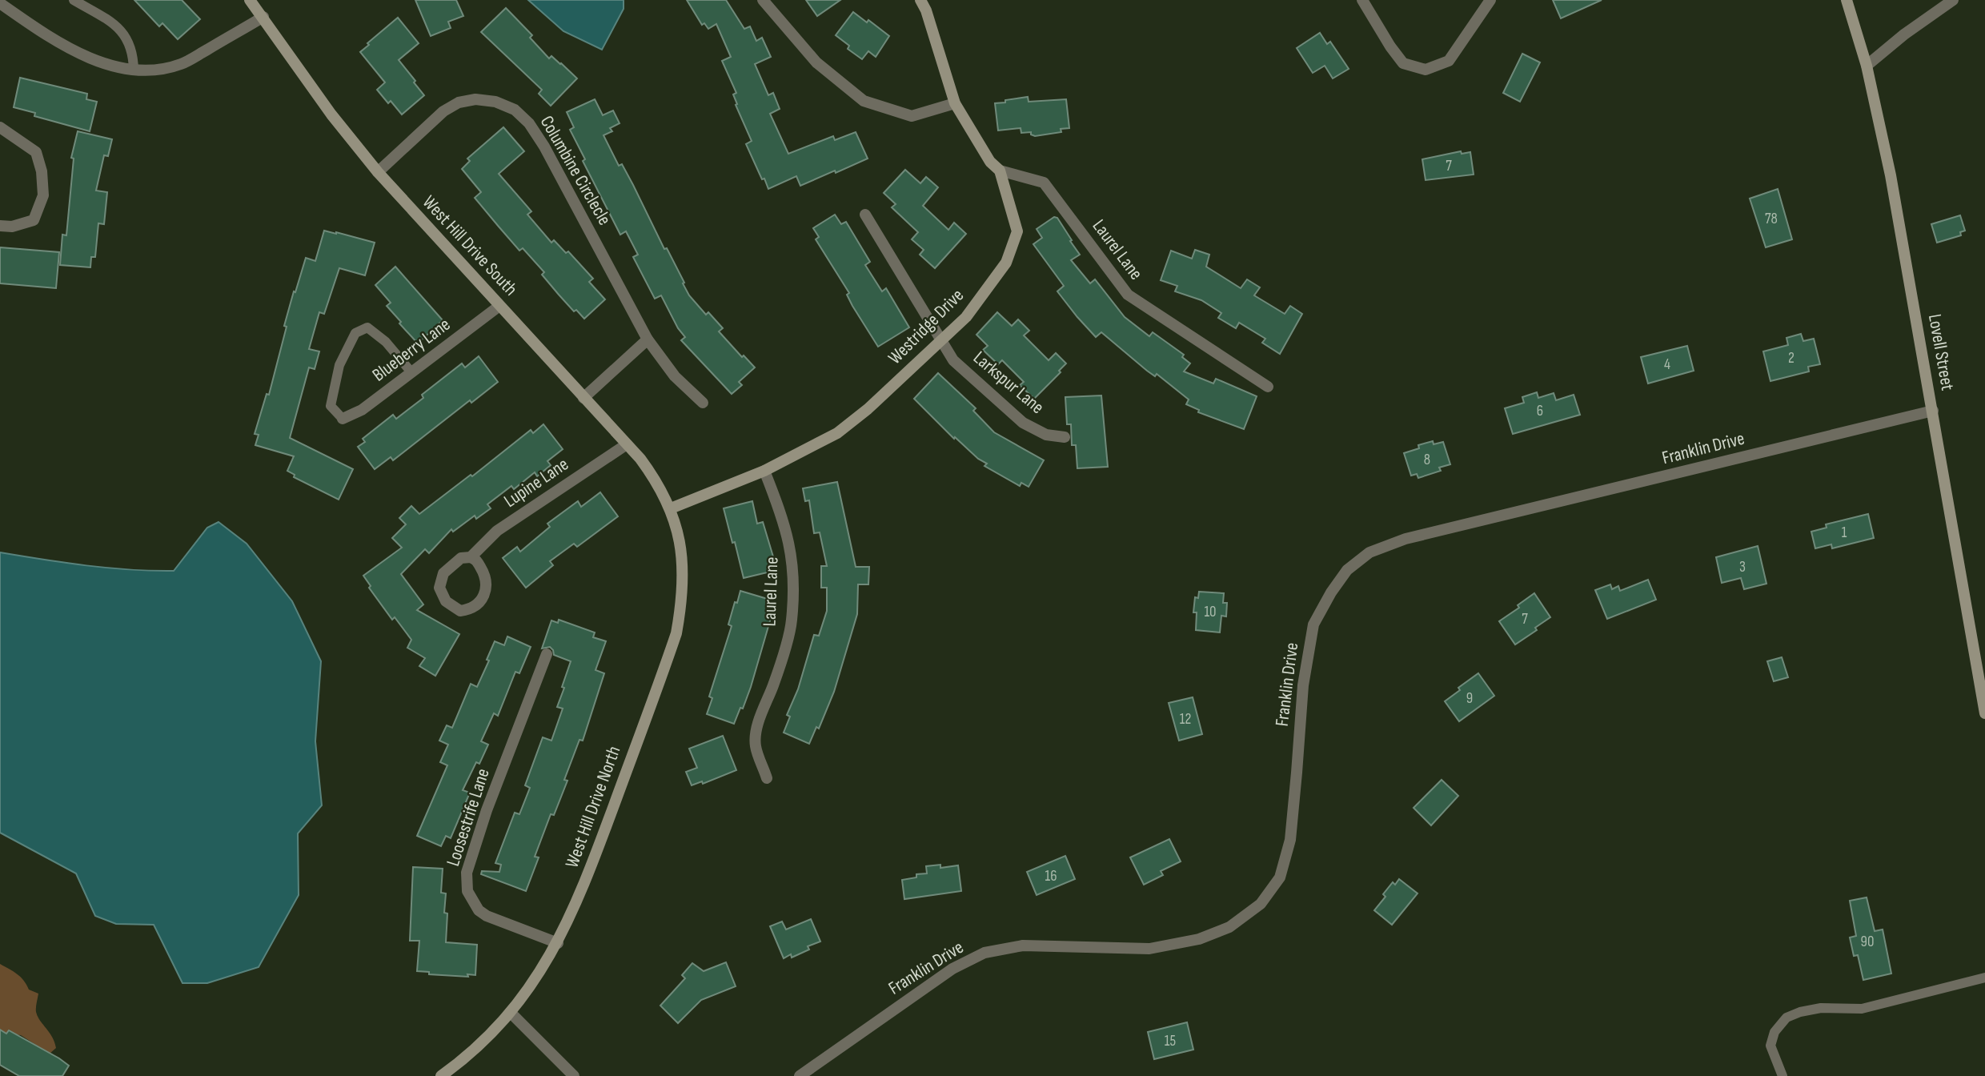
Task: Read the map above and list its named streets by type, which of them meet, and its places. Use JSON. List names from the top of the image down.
{
  "streets": {
    "street": [
      "Columbine Circlecle",
      "West Hill Drive South",
      "Laurel Lane",
      "Westridge Drive",
      "Blueberry Lane",
      "Lovell Street",
      "Larkspur Lane",
      "Franklin Drive",
      "Lupine Lane",
      "West Hill Drive North",
      "Loosestrife Lane"
    ]
  },
  "crossings": [
    ["Columbine Circlecle", "West Hill Drive South"],
    ["West Hill Drive South", "Westridge Drive"],
    ["West Hill Drive South", "Blueberry Lane"],
    ["West Hill Drive South", "Lupine Lane"],
    ["West Hill Drive South", "West Hill Drive North"],
    ["Laurel Lane", "Westridge Drive"],
    ["Westridge Drive", "Larkspur Lane"],
    ["Westridge Drive", "West Hill Drive North"],
    ["Lovell Street", "Franklin Drive"],
    ["West Hill Drive North", "Loosestrife Lane"]
  ],
  "house_numbers": [
    "7",
    "78",
    "2",
    "4",
    "6",
    "8",
    "1",
    "3",
    "10",
    "7",
    "9",
    "12",
    "16",
    "90",
    "15"
  ]
}
